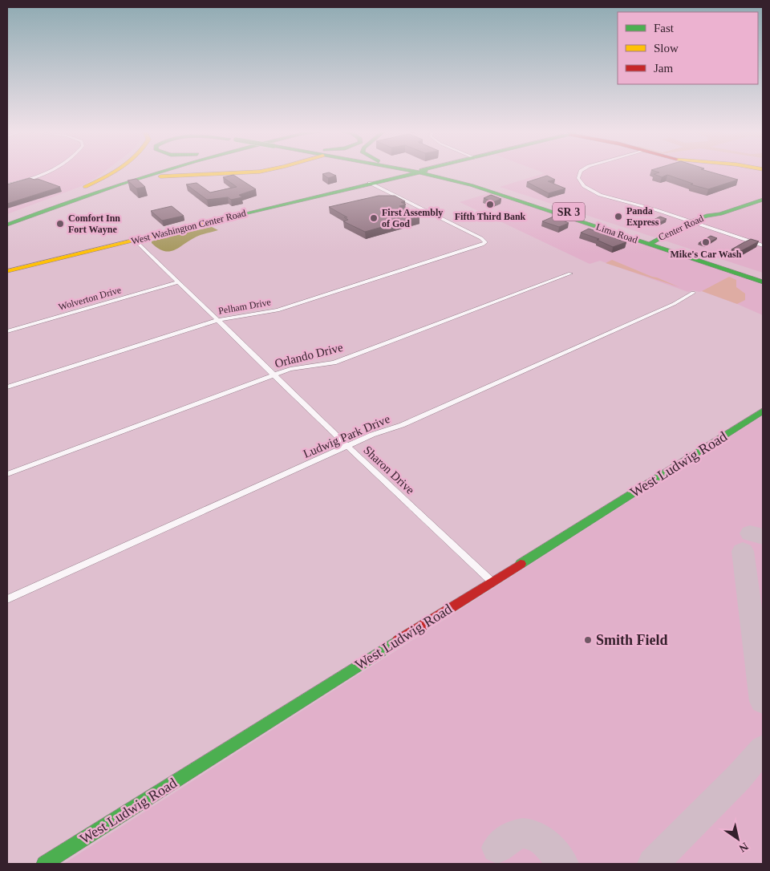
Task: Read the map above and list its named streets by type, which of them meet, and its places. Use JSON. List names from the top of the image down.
{
  "streets": {
    "main road": [
      "SR 3",
      "West Washington Center Road",
      "Center Road",
      "Lima Road",
      "West Ludwig Road"
    ],
    "street": [
      "Wolverton Drive",
      "Pelham Drive",
      "Orlando Drive",
      "Ludwig Park Drive",
      "Sharon Drive"
    ]
  },
  "crossings": [
    ["West Washington Center Road", "Pelham Drive"],
    ["West Washington Center Road", "Sharon Drive"],
    ["Center Road", "Lima Road"],
    ["Wolverton Drive", "Sharon Drive"],
    ["Pelham Drive", "Sharon Drive"],
    ["Orlando Drive", "Sharon Drive"],
    ["Ludwig Park Drive", "Sharon Drive"],
    ["West Ludwig Road", "Sharon Drive"]
  ],
  "places": [
    "Fifth Third Bank",
    "Panda Express",
    "First Assembly of God",
    "Comfort Inn Fort Wayne",
    "Mike's Car Wash",
    "Smith Field"
  ],
  "legend": ["Fast", "Slow", "Jam"],
  "north": "bottom right"
}
